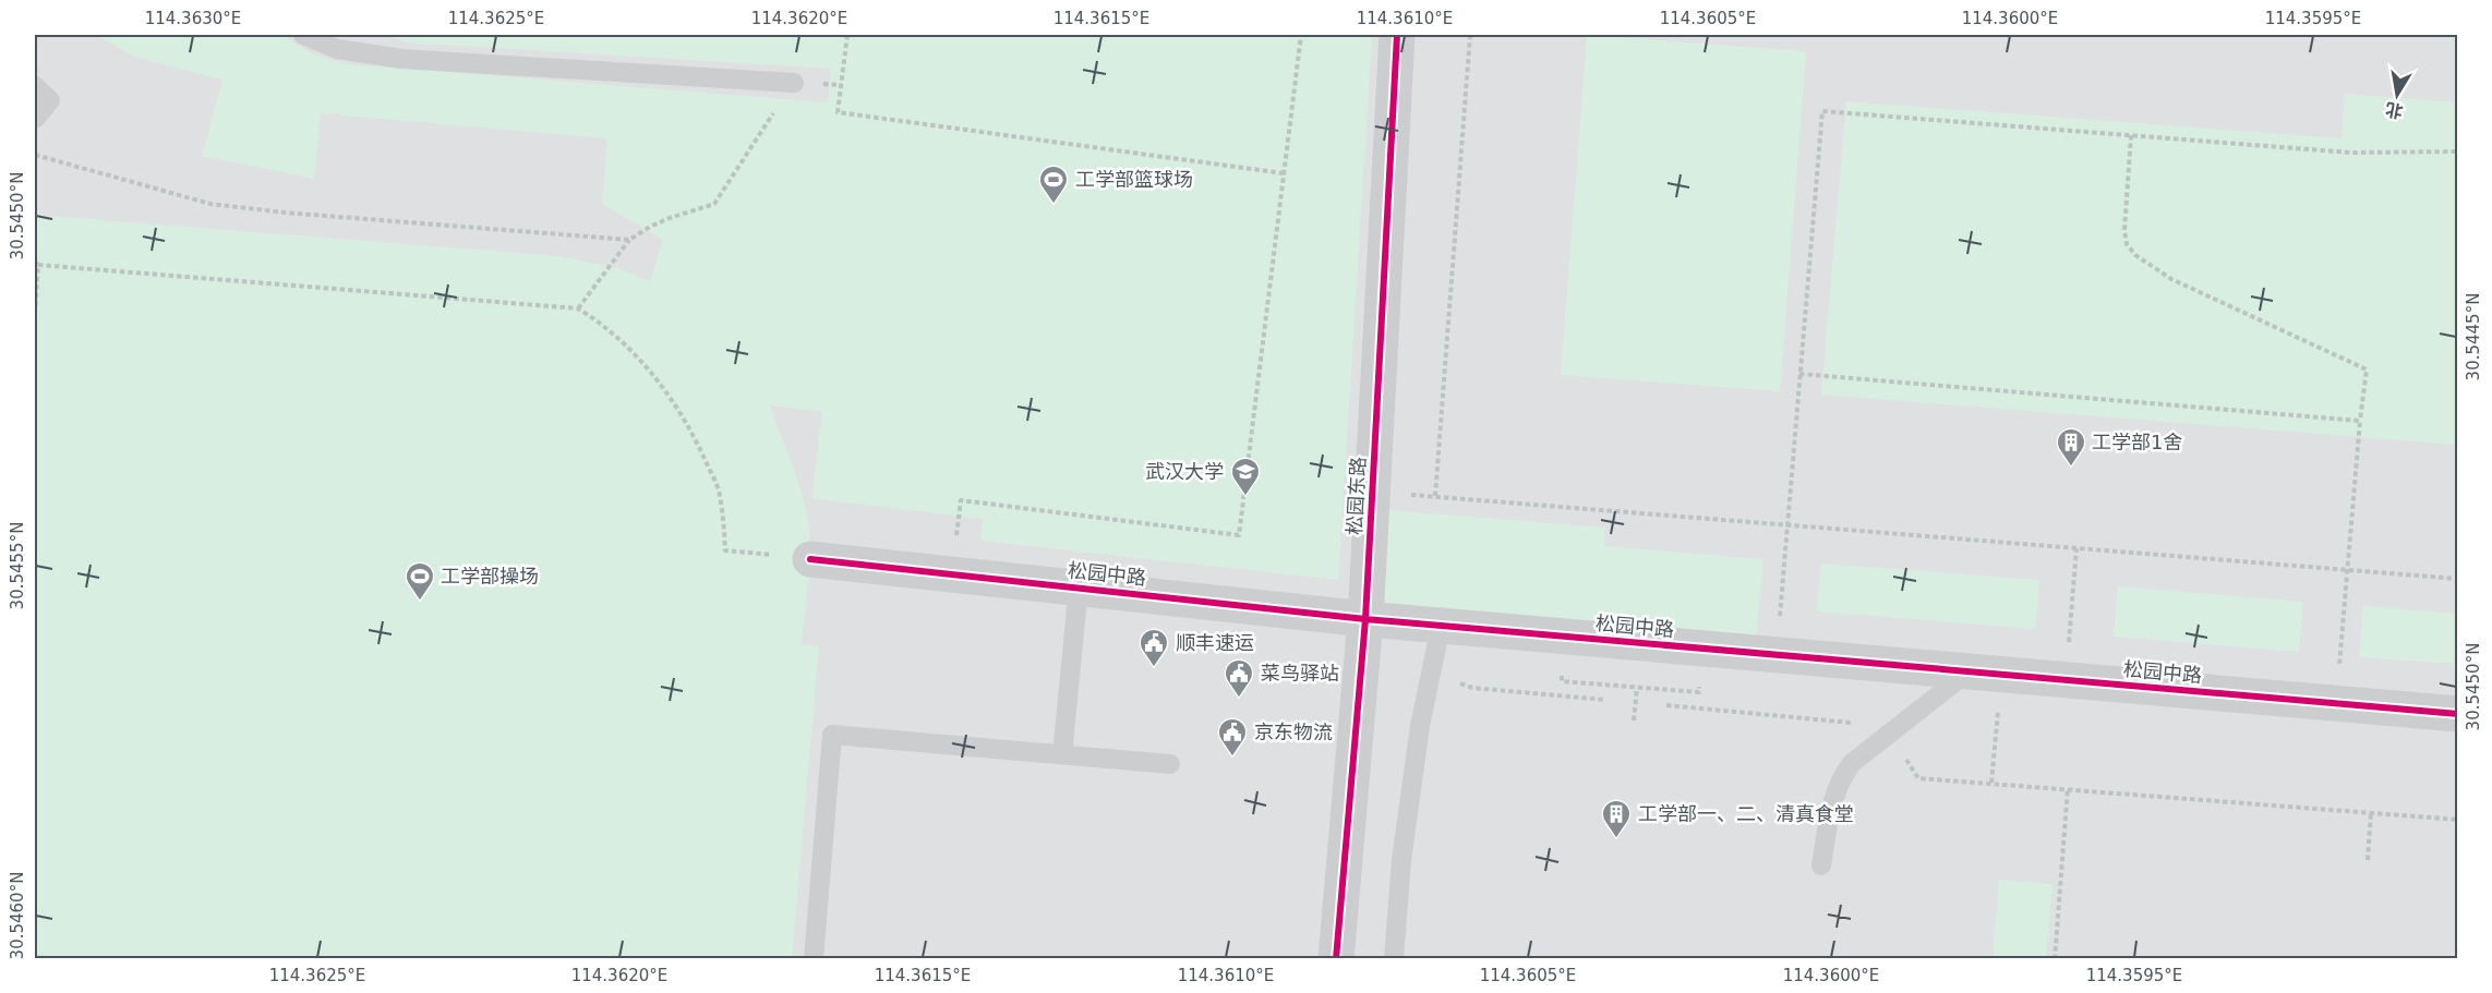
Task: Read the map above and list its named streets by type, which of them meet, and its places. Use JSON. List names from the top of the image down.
{
  "streets": {
    "street": ["松园东路", "松园中路"]
  },
  "crossings": [
    ["松园东路", "松园中路"]
  ],
  "places": {
    "sports": ["工学部篮球场", "工学部操场"],
    "building": ["工学部1舍", "工学部一、二、清真食堂"],
    "school or university": ["武汉大学"],
    "public building": ["顺丰速运", "菜鸟驿站", "京东物流"]
  },
  "north": "bottom",
  "coordinates": [
    "114.3630°E",
    "114.3625°E",
    "114.3620°E",
    "114.3615°E",
    "114.3610°E",
    "114.3605°E",
    "114.3600°E",
    "114.3595°E",
    "30.5450°N",
    "30.5445°N",
    "30.5455°N",
    "30.5460°N"
  ]
}
